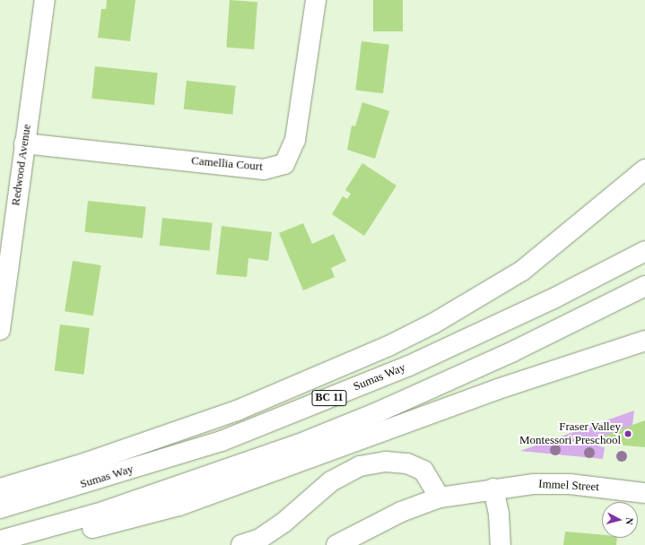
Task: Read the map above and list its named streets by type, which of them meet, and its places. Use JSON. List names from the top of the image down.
{
  "streets": {
    "main road": [
      "Camellia Court",
      "Redwood Avenue",
      "Sumas Way",
      "BC 11",
      "Immel Street"
    ]
  },
  "crossings": [
    ["Camellia Court", "Redwood Avenue"]
  ],
  "places": ["Fraser Valley Montessori Preschool"],
  "north": "right"
}
